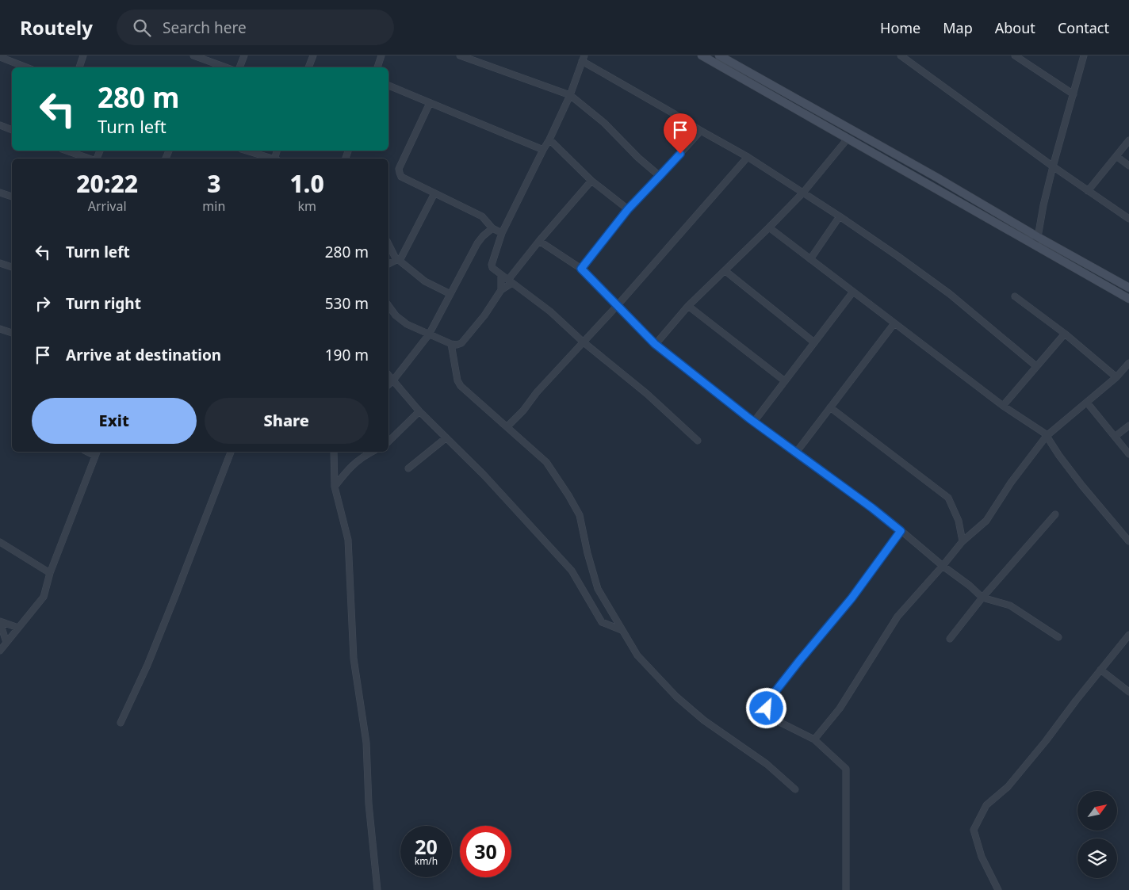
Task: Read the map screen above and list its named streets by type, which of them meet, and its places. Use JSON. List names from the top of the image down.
{
  "north": "top right",
  "page": {
    "header": "Routely",
    "search": "Search here",
    "nav": [
      "Home",
      "Map",
      "About",
      "Contact"
    ],
    "turn": ["280 m", "Turn left"],
    "eta": [
      "20:22",
      "Arrival",
      "3",
      "min",
      "1.0",
      "km"
    ],
    "list": [
      {
        "name": "Turn left",
        "value": "280 m"
      },
      {
        "name": "Turn right",
        "value": "530 m"
      },
      {
        "name": "Arrive at destination",
        "value": "190 m"
      }
    ],
    "buttons": ["Exit", "Share"],
    "speed": "20 km/h",
    "limit": "30"
  }
}
